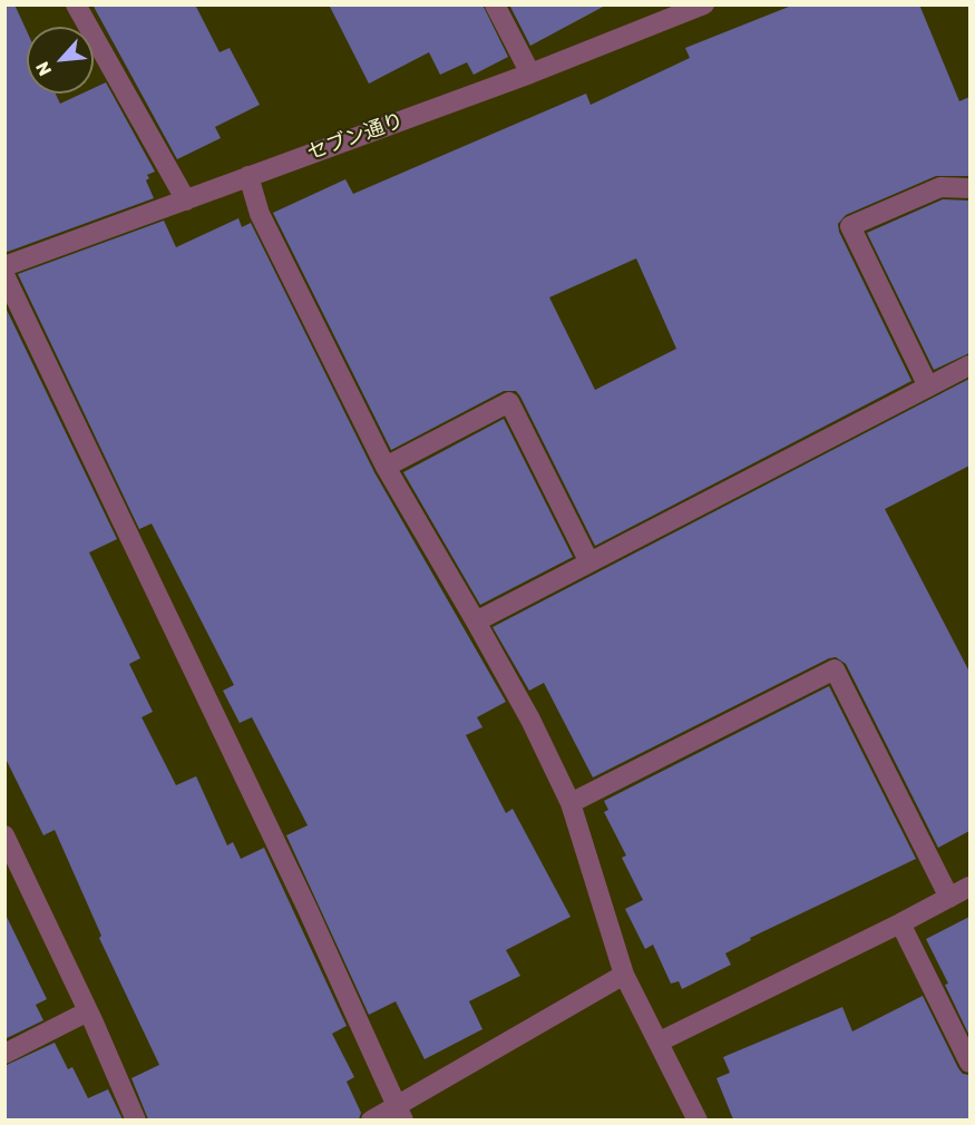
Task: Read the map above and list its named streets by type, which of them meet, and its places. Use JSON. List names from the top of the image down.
{
  "streets": {
    "street": ["セブン通り"]
  },
  "north": "bottom left"
}
